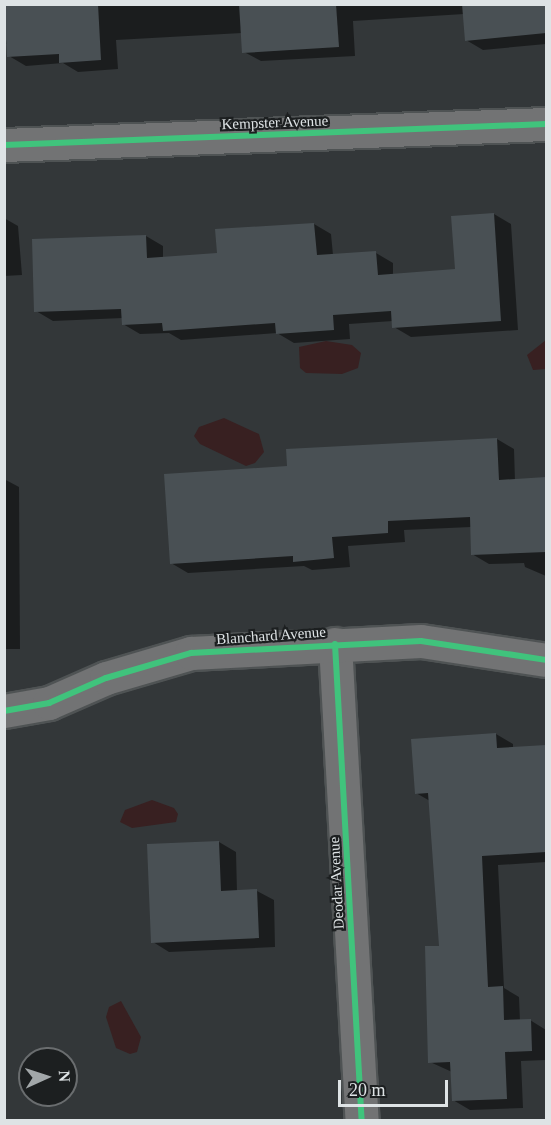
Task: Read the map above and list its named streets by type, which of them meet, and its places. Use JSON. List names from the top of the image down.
{
  "streets": {
    "street": ["Kempster Avenue", "Blanchard Avenue", "Deodar Avenue"]
  },
  "crossings": [
    ["Blanchard Avenue", "Deodar Avenue"]
  ],
  "scale_bar": "20 m",
  "north": "right"
}
